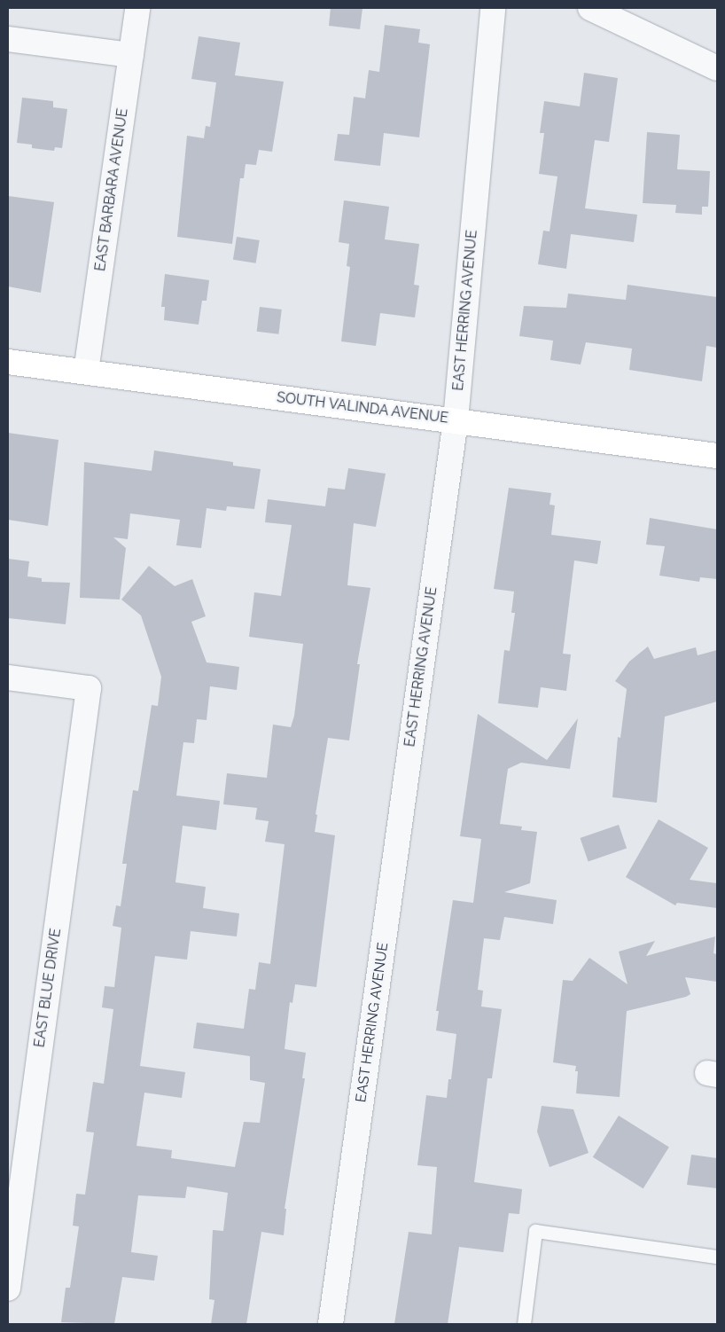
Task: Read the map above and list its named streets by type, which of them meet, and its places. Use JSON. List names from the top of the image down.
{
  "streets": {
    "main road": ["SOUTH VALINDA AVENUE"],
    "street": ["EAST BARBARA AVENUE", "EAST HERRING AVENUE", "EAST BLUE DRIVE"]
  },
  "crossings": [
    ["EAST BARBARA AVENUE", "SOUTH VALINDA AVENUE"],
    ["EAST HERRING AVENUE", "SOUTH VALINDA AVENUE"]
  ]
}
